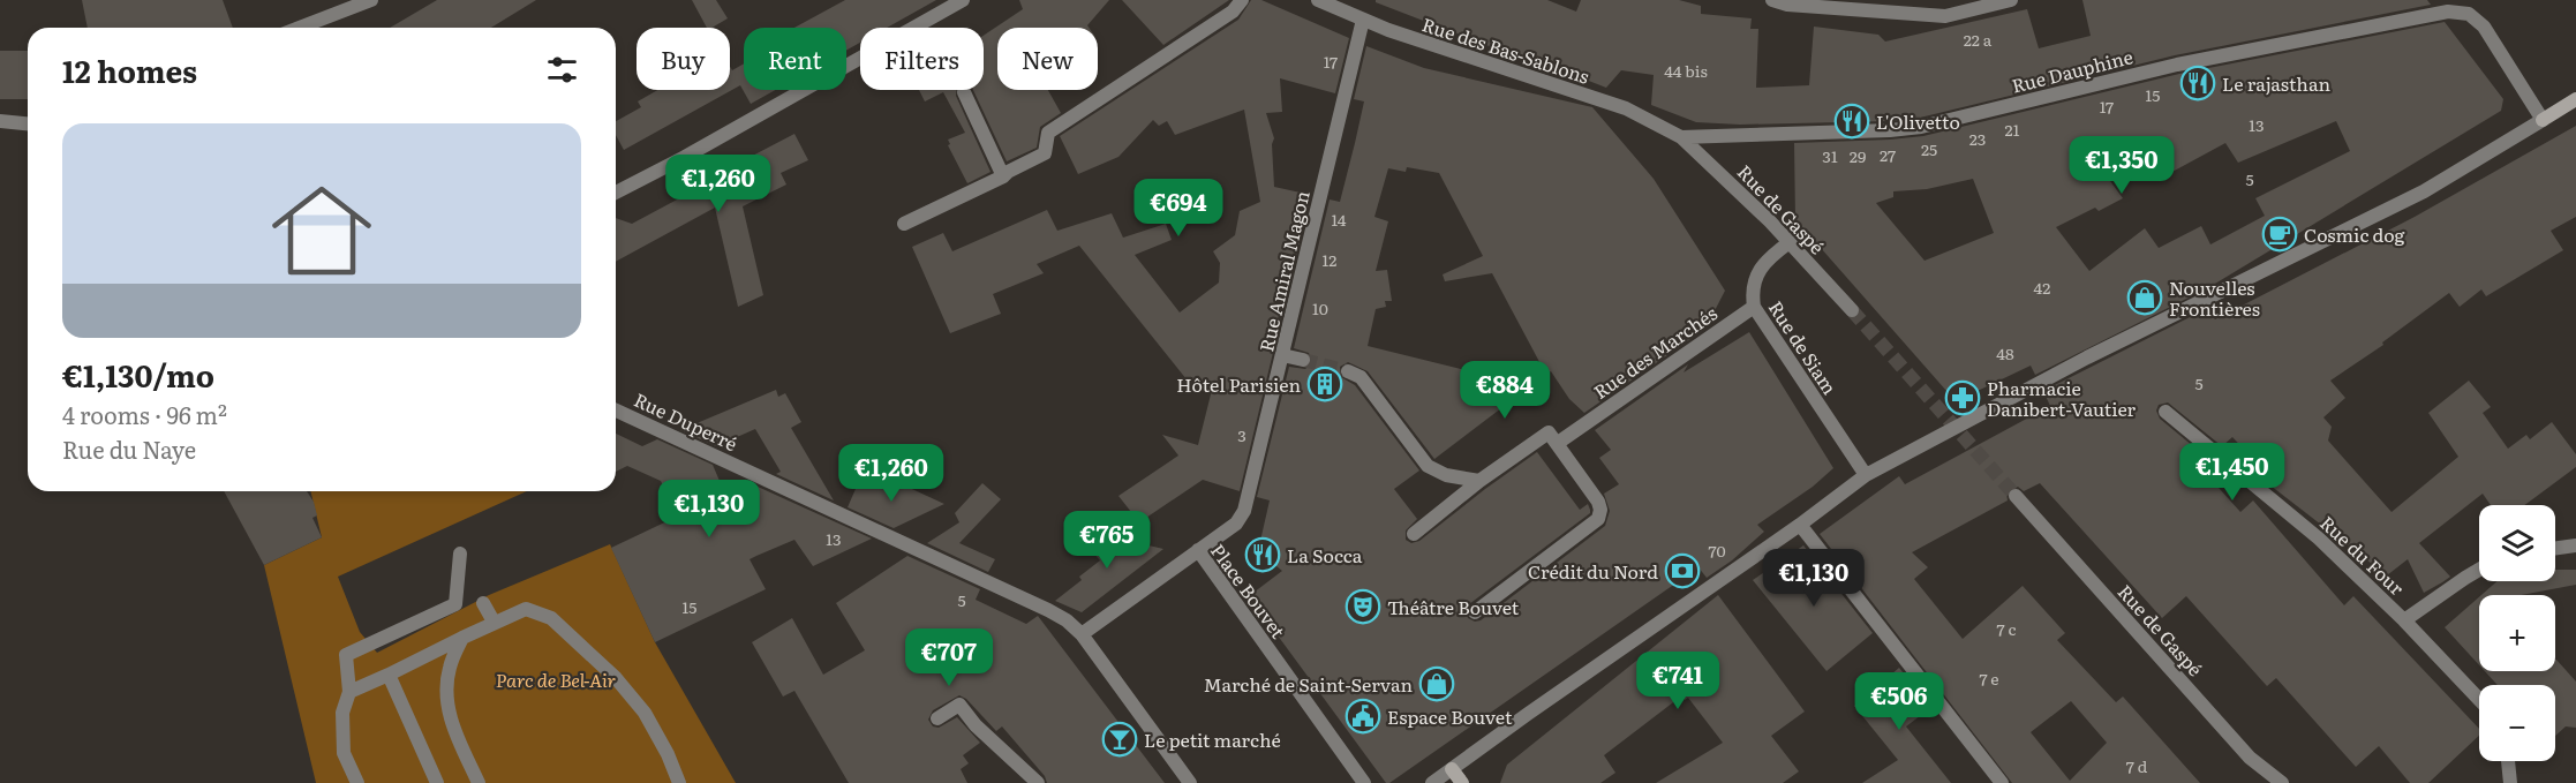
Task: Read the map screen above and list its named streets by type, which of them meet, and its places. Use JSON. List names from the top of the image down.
{
  "streets": {
    "street": [
      "Rue des Bas-Sablons",
      "Rue Dauphine",
      "Rue de Gaspé",
      "Rue Amiral Magon",
      "Rue de Siam",
      "Rue des Marchés",
      "Rue Duperré",
      "Rue du Four",
      "Place Bouvet"
    ]
  },
  "crossings": [
    ["Rue des Bas-Sablons", "Rue Dauphine"],
    ["Rue des Bas-Sablons", "Rue de Gaspé"],
    ["Rue des Bas-Sablons", "Rue Amiral Magon"],
    ["Rue Dauphine", "Rue de Gaspé"],
    ["Rue de Gaspé", "Rue de Siam"],
    ["Rue Amiral Magon", "Place Bouvet"],
    ["Rue de Siam", "Rue des Marchés"],
    ["Rue Duperré", "Place Bouvet"]
  ],
  "parks": ["Parc de Bel-Air"],
  "places": {
    "restaurant": ["Le rajasthan", "L'Olivetto", "La Socca"],
    "cafe": ["Cosmic dog"],
    "shop": ["Nouvelles Frontières", "Marché de Saint-Servan"],
    "building": ["Hôtel Parisien"],
    "pharmacy": ["Pharmacie Danibert-Vautier"],
    "bank": ["Crédit du Nord"],
    "theatre": ["Théâtre Bouvet"],
    "public building": ["Espace Bouvet"],
    "bar": ["Le petit marché"]
  },
  "house_numbers": [
    "22 a",
    "17",
    "44 bis",
    "15",
    "17",
    "13",
    "21",
    "23",
    "25",
    "27",
    "31",
    "29",
    "5",
    "14",
    "12",
    "42",
    "10",
    "48",
    "5",
    "3",
    "13",
    "70",
    "5",
    "15",
    "7 c",
    "7 e",
    "7 d"
  ],
  "page": {
    "chip": [
      "Buy",
      "Rent",
      "Filters",
      "New"
    ],
    "heading": "12 homes",
    "list": [
      {
        "name": "€1,130/mo",
        "note": "4 rooms · 96 m² · Rue du Naye"
      }
    ],
    "price": [
      "€1,350",
      "€1,260",
      "€694",
      "€884",
      "€1,450",
      "€1,260",
      "€1,130",
      "€765",
      "€1,130",
      "€707",
      "€741",
      "€506"
    ],
    "map_buttons": ["+", "−"]
  }
}
